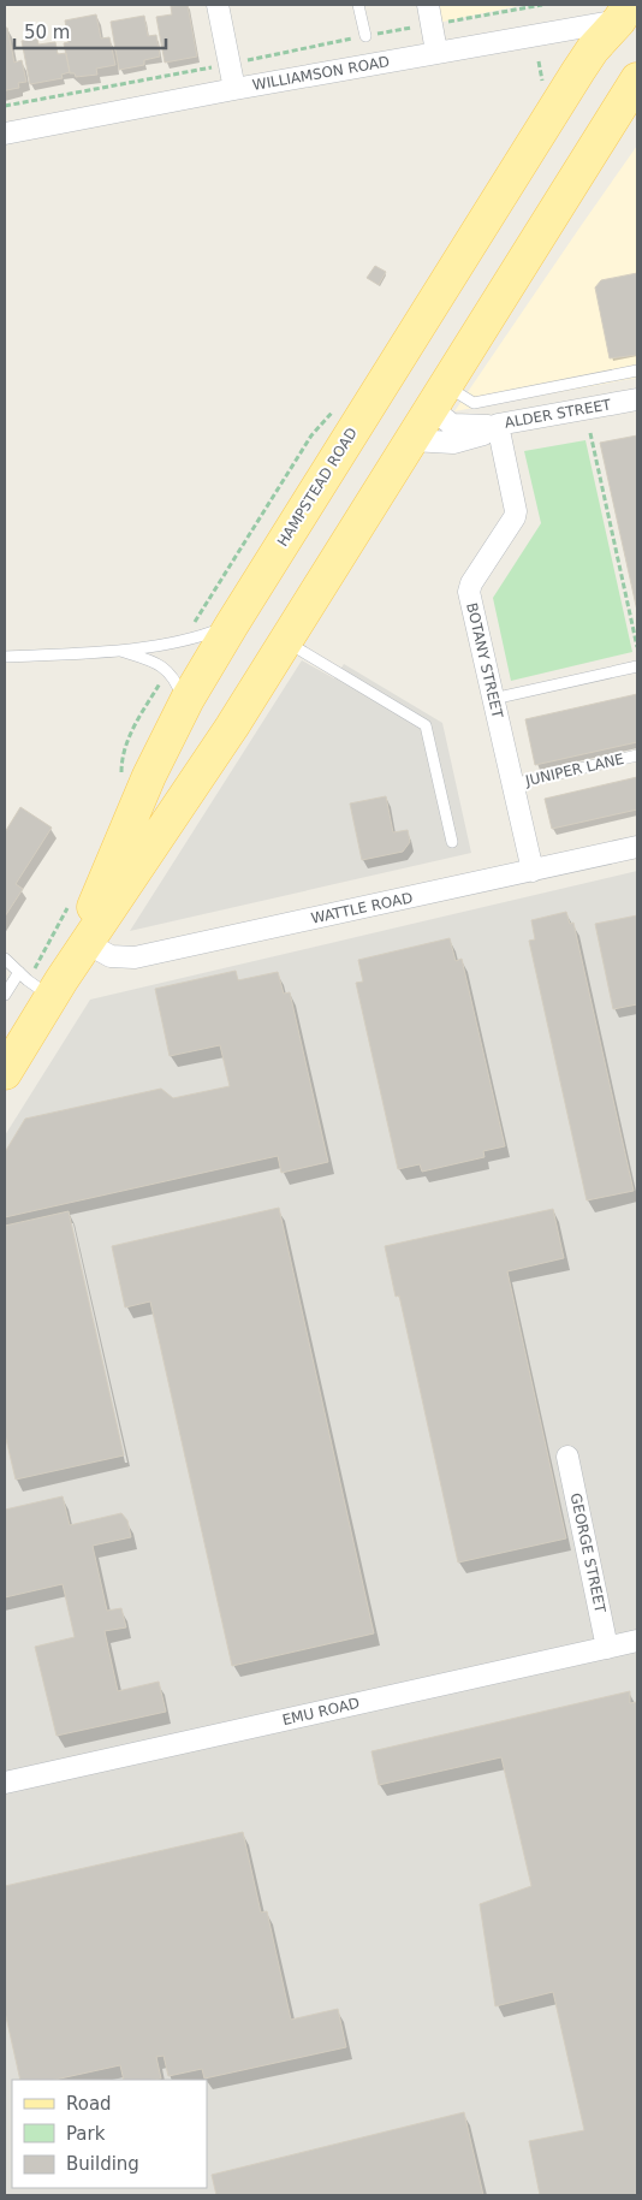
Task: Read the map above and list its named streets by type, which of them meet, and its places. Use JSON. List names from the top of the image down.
{
  "streets": {
    "main road": ["HAMPSTEAD ROAD"],
    "street": [
      "WILLIAMSON ROAD",
      "ALDER STREET",
      "BOTANY STREET",
      "WATTLE ROAD",
      "GEORGE STREET",
      "EMU ROAD"
    ],
    "lane": ["JUNIPER LANE"]
  },
  "crossings": [
    ["WILLIAMSON ROAD", "HAMPSTEAD ROAD"],
    ["ALDER STREET", "HAMPSTEAD ROAD"],
    ["ALDER STREET", "BOTANY STREET"],
    ["HAMPSTEAD ROAD", "WATTLE ROAD"],
    ["BOTANY STREET", "JUNIPER LANE"],
    ["BOTANY STREET", "WATTLE ROAD"],
    ["GEORGE STREET", "EMU ROAD"]
  ],
  "legend": ["Road", "Park", "Building"],
  "scale_bar": "50 m"
}
